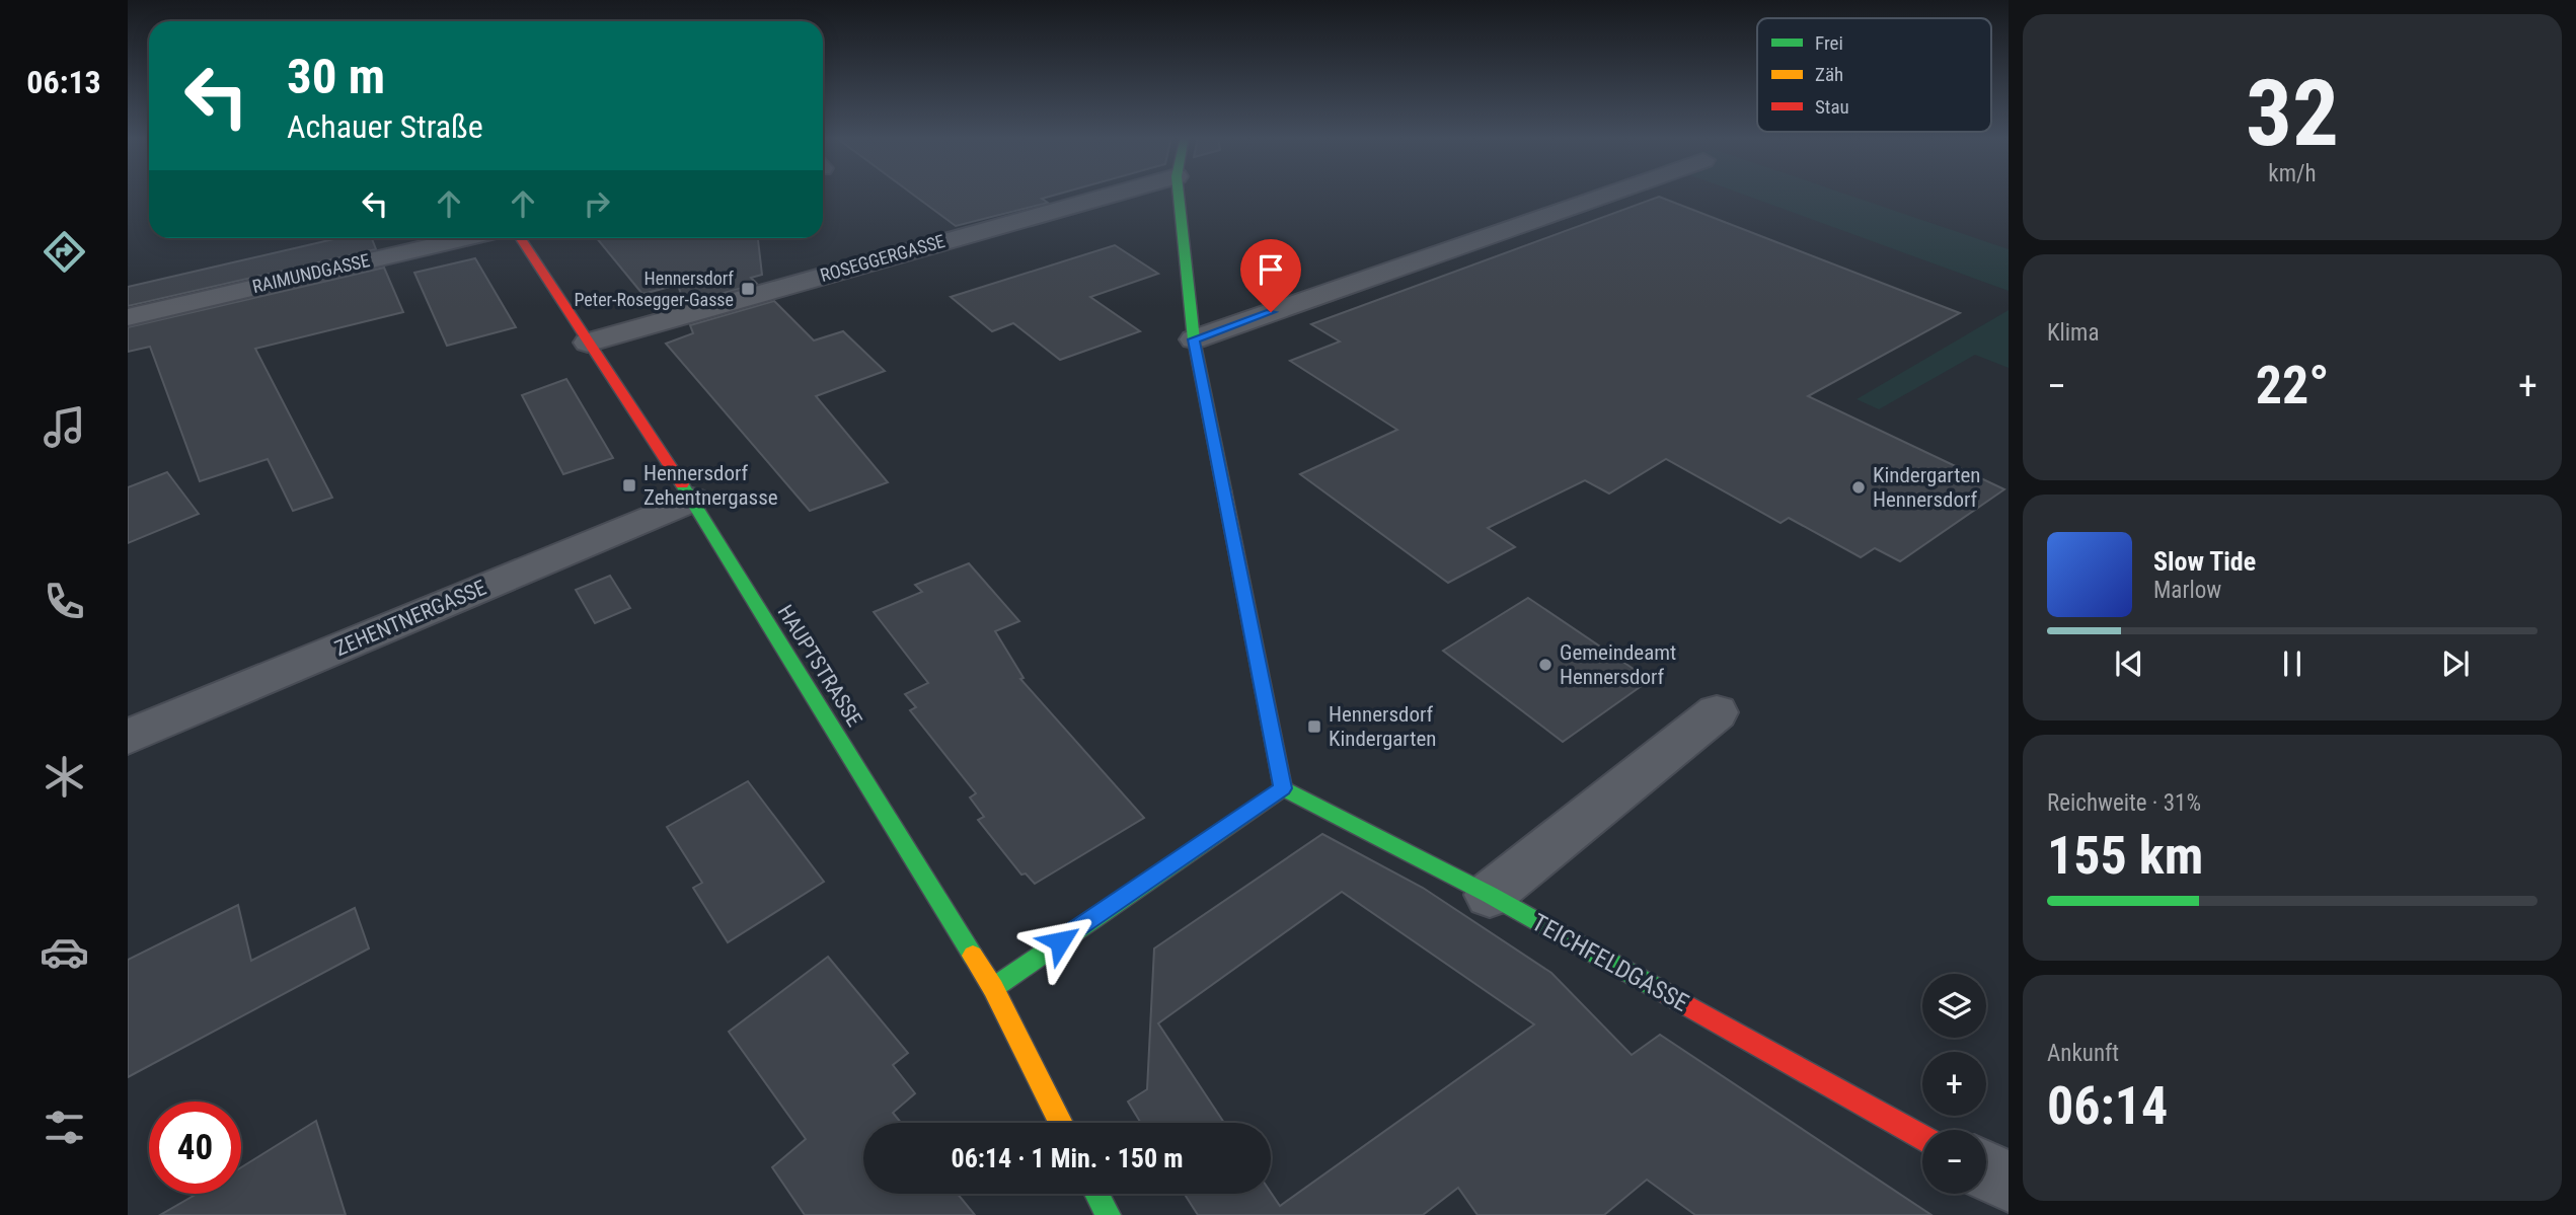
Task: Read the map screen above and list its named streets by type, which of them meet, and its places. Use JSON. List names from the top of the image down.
{
  "streets": {
    "street": [
      "ROSEGGERGASSE",
      "RAIMUNDGASSE",
      "ZEHENTNERGASSE",
      "HAUPTSTRASSE",
      "TEICHFELDGASSE"
    ]
  },
  "crossings": [
    ["ROSEGGERGASSE", "HAUPTSTRASSE"],
    ["ZEHENTNERGASSE", "HAUPTSTRASSE"]
  ],
  "places": {
    "transit": ["Hennersdorf Peter-Rosegger-Gasse", "Hennersdorf Zehentnergasse", "Hennersdorf Kindergarten"],
    "other": ["Kindergarten Hennersdorf", "Gemeindeamt Hennersdorf"]
  },
  "legend": ["Frei", "Zäh", "Stau"],
  "page": {
    "tabs": "06:13",
    "tile": [
      ["32", "km/h"],
      "Klima",
      ["Reichweite · 31%", "155 km"],
      ["Ankunft", "06:14"]
    ],
    "turn": ["30 m", "Achauer Straße"],
    "heat": ["−", "22°", "+"],
    "song": ["Slow Tide", "Marlow"],
    "map_buttons": ["+", "−"],
    "limit": "40",
    "trip": "06:14 · 1 Min. · 150 m"
  }
}
